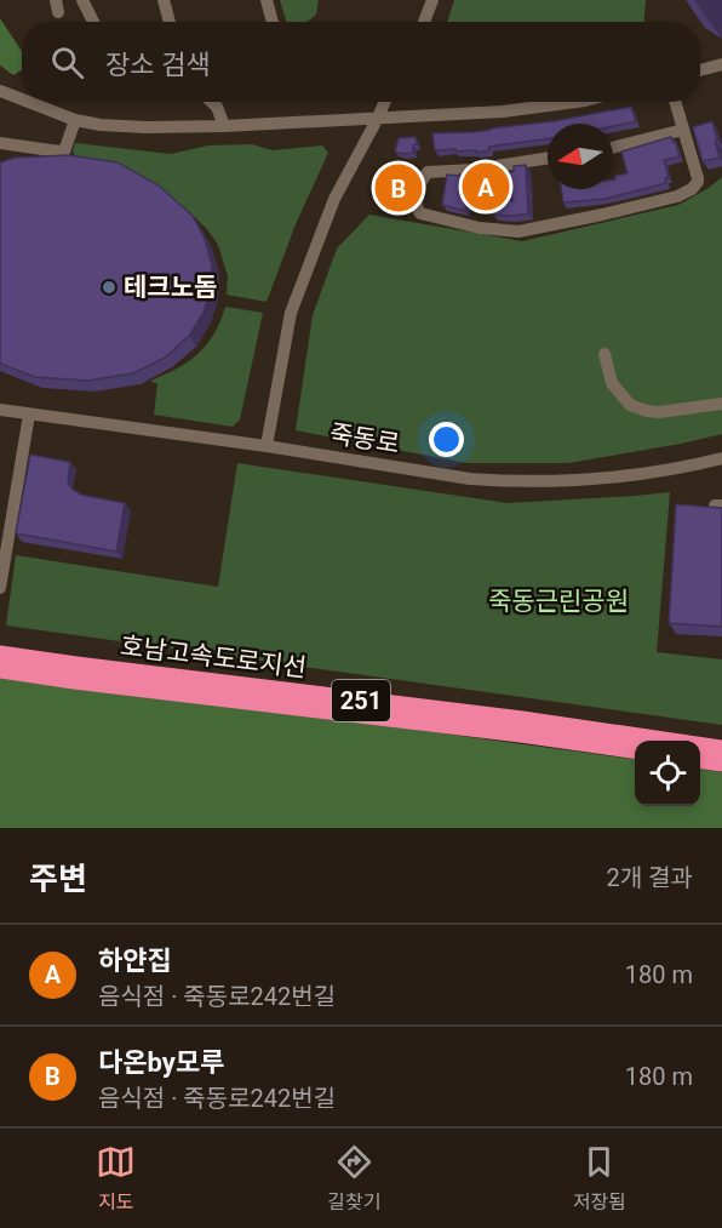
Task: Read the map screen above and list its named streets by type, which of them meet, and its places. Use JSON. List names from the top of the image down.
{
  "streets": {
    "highway": ["호남고속도로지선", "251"],
    "street": ["죽동로"]
  },
  "parks": ["죽동근린공원"],
  "places": ["테크노돔"],
  "north": "left",
  "page": {
    "search": "장소 검색",
    "pins": ["A", "B"],
    "heading": ["주변", "2개 결과"],
    "list": [
      {
        "mark": "A",
        "name": "하얀집",
        "note": "음식점 · 죽동로242번길",
        "value": "180 m"
      },
      {
        "mark": "B",
        "name": "다온by모루",
        "note": "음식점 · 죽동로242번길",
        "value": "180 m"
      }
    ],
    "nav": ["지도", "길찾기", "저장됨"]
  }
}
